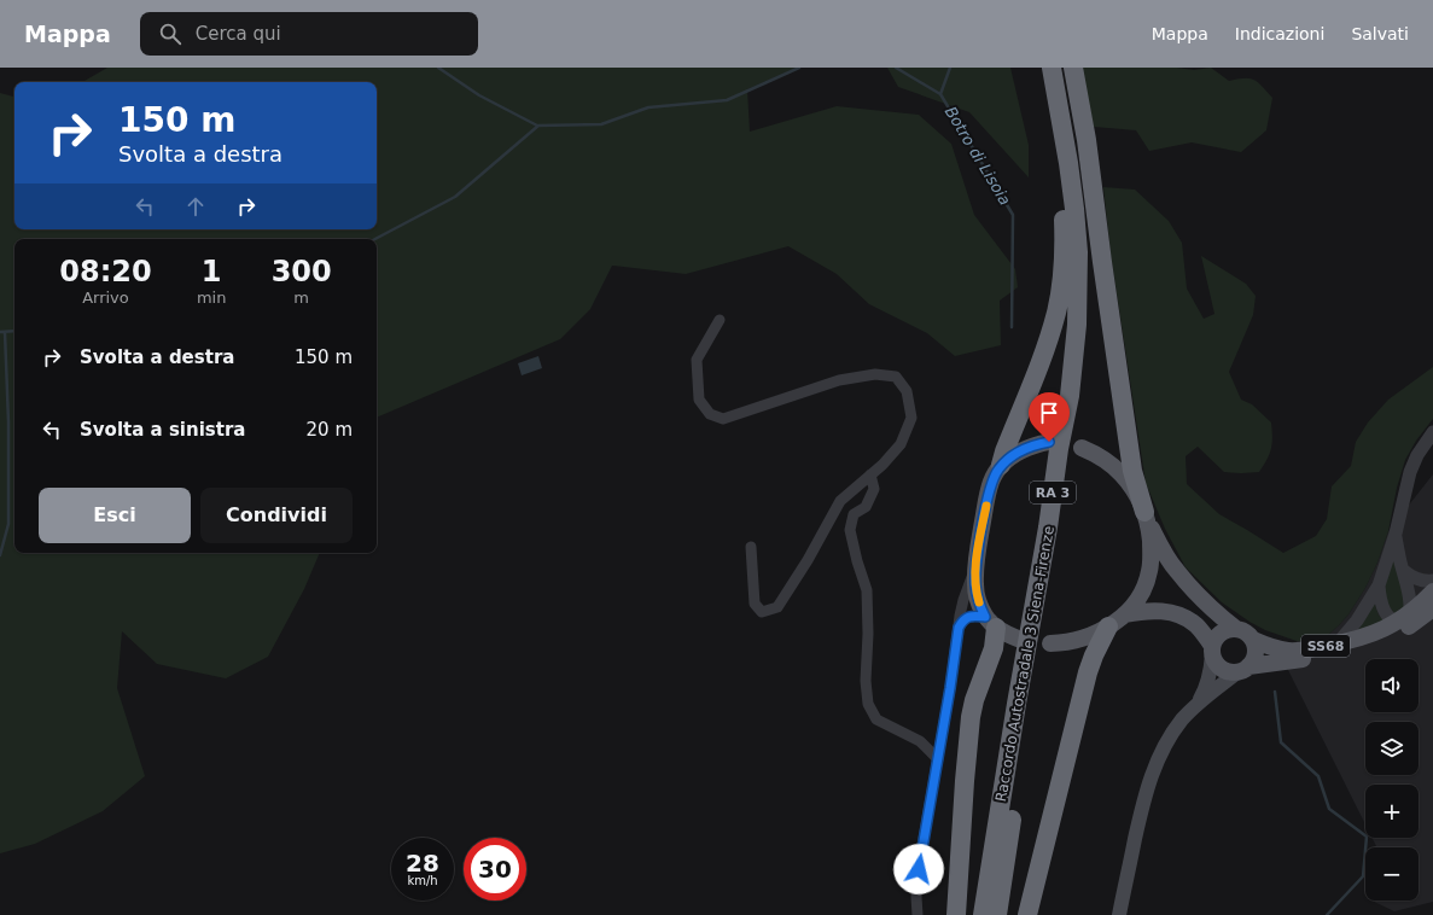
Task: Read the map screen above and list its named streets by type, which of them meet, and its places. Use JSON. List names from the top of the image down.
{
  "streets": {
    "highway": ["RA 3", "Raccordo Autostradale 3 Siena-Firenze"],
    "main road": ["SS68"]
  },
  "water": ["Botro di Lisoia"],
  "page": {
    "header": "Mappa",
    "search": "Cerca qui",
    "nav": ["Mappa", "Indicazioni", "Salvati"],
    "turn": ["150 m", "Svolta a destra"],
    "eta": [
      "08:20",
      "Arrivo",
      "1",
      "min",
      "300",
      "m"
    ],
    "list": [
      {
        "name": "Svolta a destra",
        "value": "150 m"
      },
      {
        "name": "Svolta a sinistra",
        "value": "20 m"
      }
    ],
    "buttons": ["Esci", "Condividi"],
    "map_buttons": ["+", "−"],
    "speed": "28 km/h",
    "limit": "30"
  }
}
